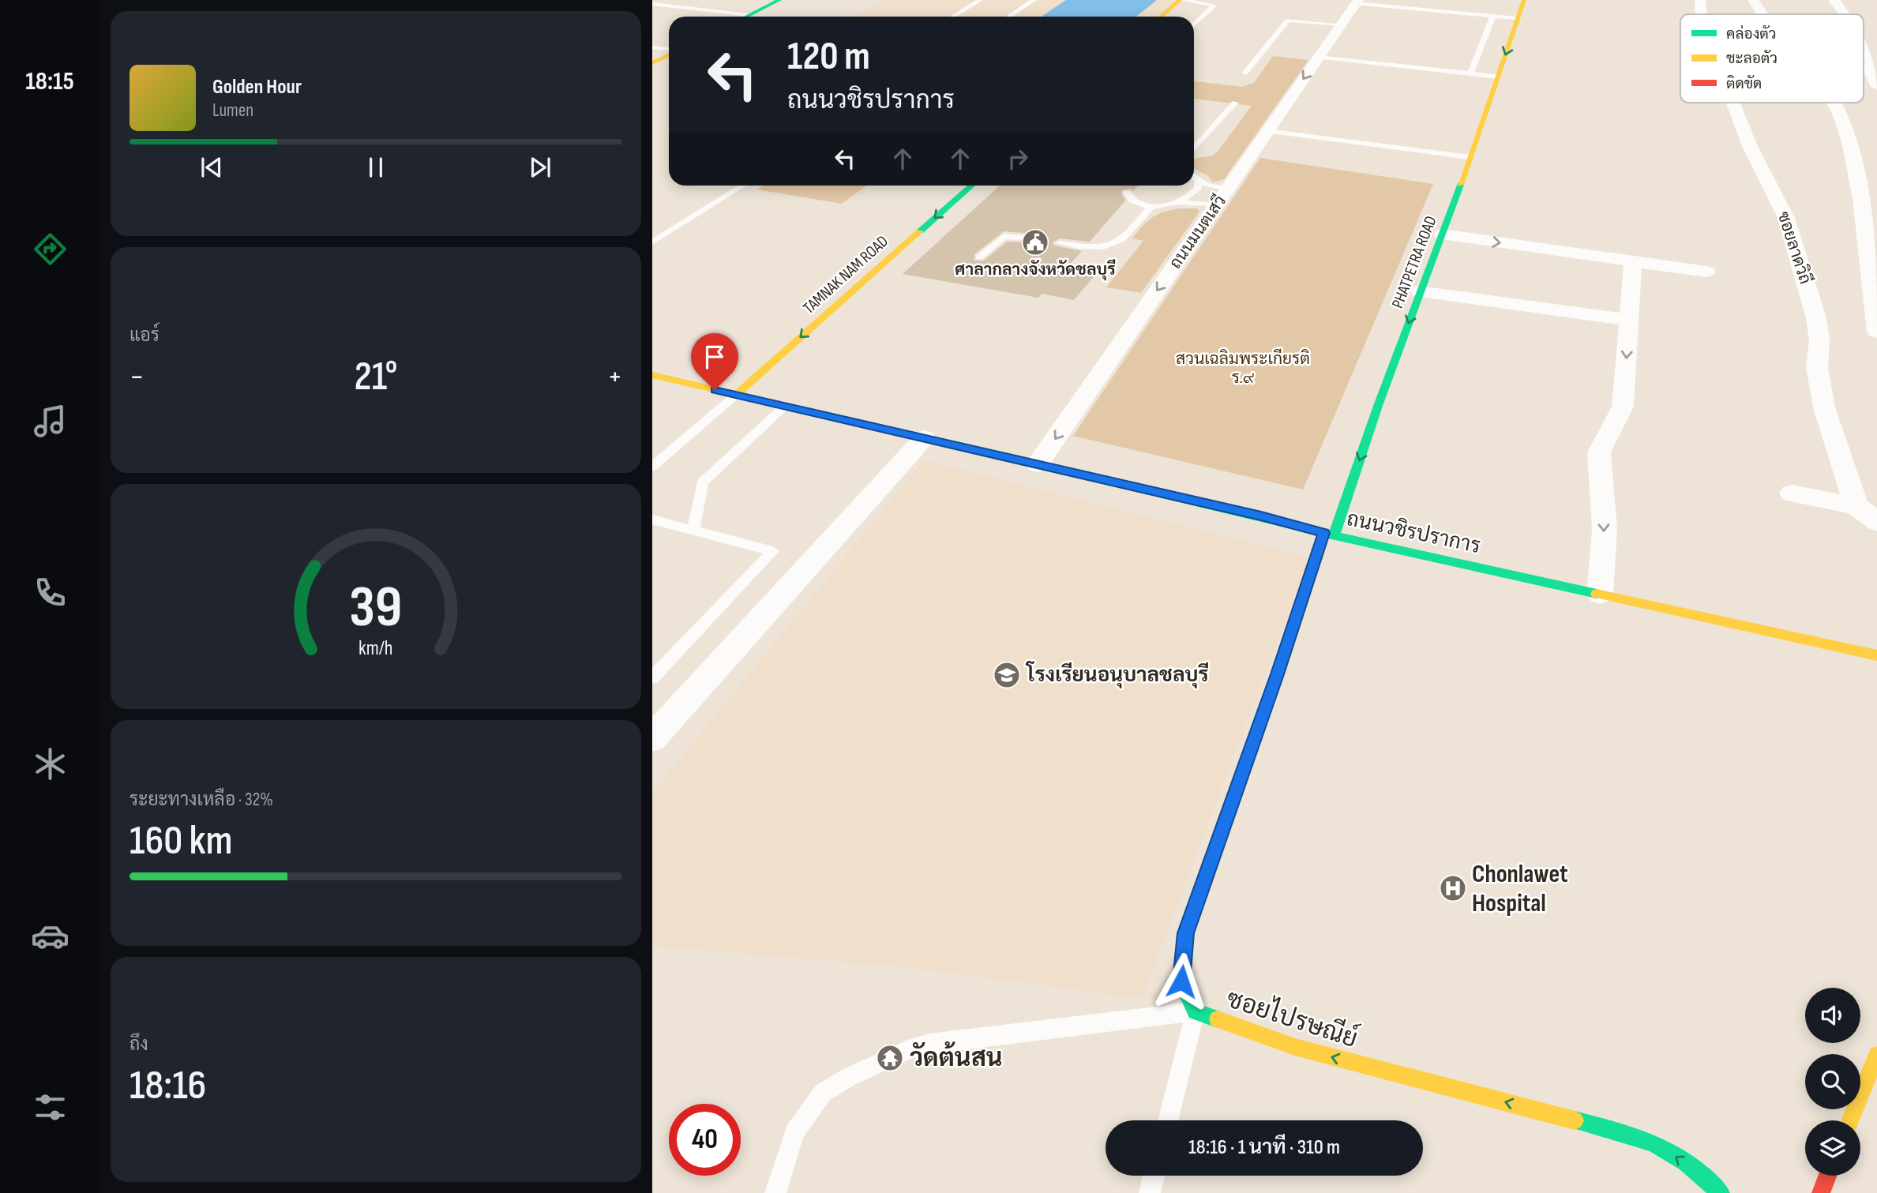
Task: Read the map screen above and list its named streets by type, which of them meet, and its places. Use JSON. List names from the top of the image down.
{
  "streets": {
    "street": [
      "ถนนมนตเสวี",
      "ซอยลาดวิถี",
      "PHATPETRA ROAD",
      "TAMNAK NAM ROAD",
      "ถนนวชิรปราการ",
      "ซอยไปรษณีย์"
    ]
  },
  "crossings": [
    ["ถนนมนตเสวี", "ถนนวชิรปราการ"],
    ["PHATPETRA ROAD", "ถนนวชิรปราการ"],
    ["PHATPETRA ROAD", "ซอยไปรษณีย์"],
    ["TAMNAK NAM ROAD", "ถนนวชิรปราการ"],
    ["ถนนวชิรปราการ", "ซอยไปรษณีย์"]
  ],
  "one_way": [
    "ถนนมนตเสวี",
    "PHATPETRA ROAD",
    "TAMNAK NAM ROAD",
    "ซอยไปรษณีย์"
  ],
  "parks": ["สวนเฉลิมพระเกียรติ ร.๙"],
  "places": {
    "public building": ["ศาลากลางจังหวัดชลบุรี"],
    "school or university": ["โรงเรียนอนุบาลชลบุรี"],
    "hospital": ["Chonlawet Hospital"],
    "temple": ["วัดต้นสน"]
  },
  "legend": ["คล่องตัว", "ชะลอตัว", "ติดขัด"],
  "page": {
    "tabs": "18:15",
    "turn": ["120 m", "ถนนวชิรปราการ"],
    "song": ["Golden Hour", "Lumen"],
    "tile": [
      "แอร์",
      ["ระยะทางเหลือ · 32%", "160 km"],
      ["ถึง", "18:16"]
    ],
    "heat": ["−", "21°", "+"],
    "limit": "40",
    "trip": "18:16 · 1 นาที · 310 m",
    "gauge": ["39", "km/h"]
  }
}
